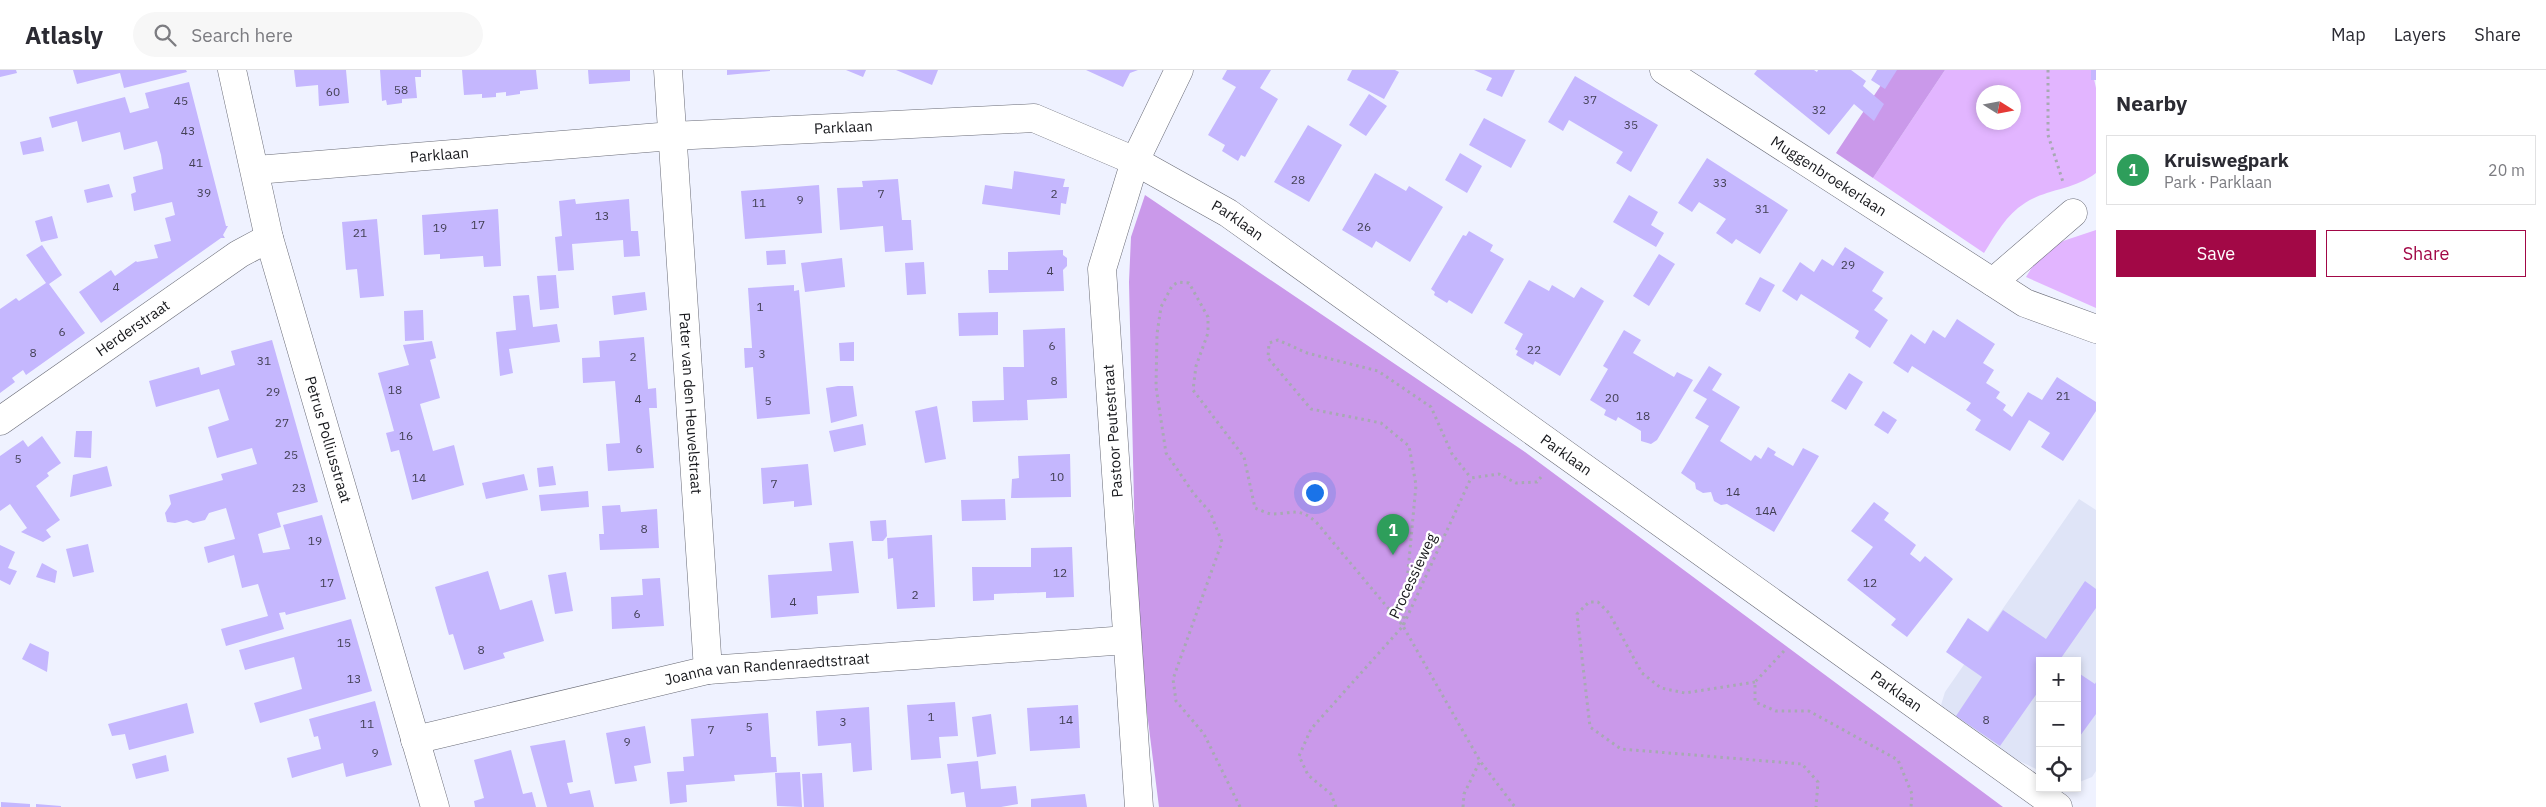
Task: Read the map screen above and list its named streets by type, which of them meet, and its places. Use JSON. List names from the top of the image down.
{
  "streets": {
    "street": [
      "Parklaan",
      "Muggenbroekerlaan",
      "Herderstraat",
      "Pater van den Heuvelstraat",
      "Pastoor Peutestraat",
      "Petrus Polliusstraat",
      "Joanna van Randenraedtstraat"
    ],
    "path": ["Processieweg"]
  },
  "crossings": [
    ["Parklaan", "Pater van den Heuvelstraat"],
    ["Parklaan", "Pastoor Peutestraat"],
    ["Parklaan", "Petrus Polliusstraat"],
    ["Herderstraat", "Petrus Polliusstraat"],
    ["Pater van den Heuvelstraat", "Joanna van Randenraedtstraat"],
    ["Pastoor Peutestraat", "Joanna van Randenraedtstraat"],
    ["Petrus Polliusstraat", "Joanna van Randenraedtstraat"]
  ],
  "house_numbers": [
    "58",
    "60",
    "37",
    "45",
    "32",
    "35",
    "43",
    "41",
    "28",
    "33",
    "39",
    "7",
    "2",
    "9",
    "11",
    "31",
    "13",
    "17",
    "26",
    "19",
    "21",
    "29",
    "4",
    "4",
    "1",
    "6",
    "6",
    "22",
    "8",
    "3",
    "2",
    "31",
    "8",
    "18",
    "29",
    "21",
    "20",
    "4",
    "5",
    "18",
    "27",
    "16",
    "6",
    "25",
    "5",
    "10",
    "14",
    "7",
    "23",
    "14",
    "14A",
    "8",
    "19",
    "12",
    "17",
    "12",
    "2",
    "4",
    "6",
    "15",
    "8",
    "13",
    "1",
    "14",
    "8",
    "3",
    "11",
    "5",
    "7",
    "9",
    "9"
  ],
  "north": "right",
  "page": {
    "header": "Atlasly",
    "search": "Search here",
    "nav": ["Map", "Layers", "Share"],
    "heading": "Nearby",
    "list": [
      {
        "mark": "1",
        "name": "Kruiswegpark",
        "note": "Park · Parklaan",
        "value": "20 m"
      }
    ],
    "buttons": ["Save", "Share"],
    "pins": "1",
    "map_buttons": ["+", "−"]
  }
}
